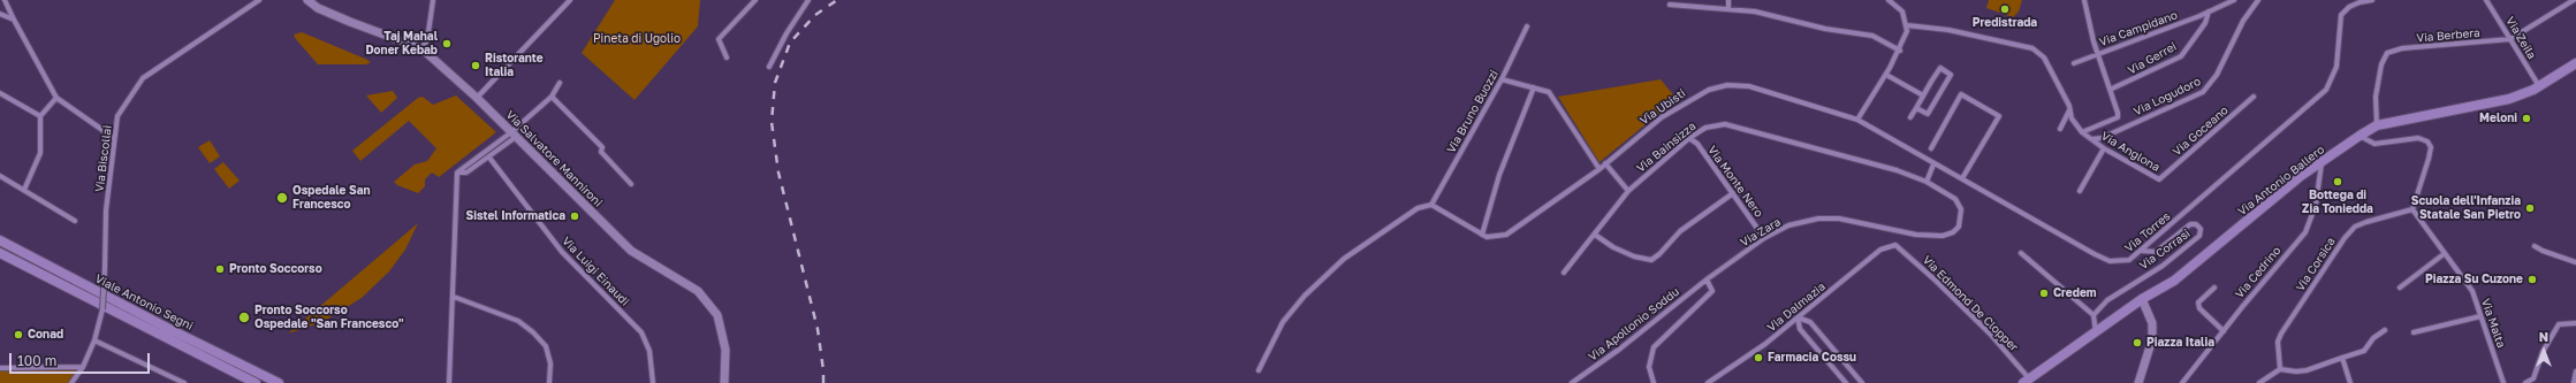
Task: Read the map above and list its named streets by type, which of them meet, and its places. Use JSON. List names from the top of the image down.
{
  "streets": {
    "main road": ["Via Antonio Ballero", "Viale Antonio Segni"],
    "street": [
      "Via Campidano",
      "Via Berbera",
      "Via Zeila",
      "Via Gerrei",
      "Via Logudoro",
      "Via Ubisti",
      "Via Bruno Buozzi",
      "Via Goceano",
      "Via Bainsizza",
      "Via Anglona",
      "Via Biscollai",
      "Via Salvatore Mannironi",
      "Via Monte Nero",
      "Via Zara",
      "Via Torres",
      "Via Corrasi",
      "Via Corsica",
      "Via Luigi Einaudi",
      "Via Cedrino",
      "Via Edmond De Clopper",
      "Via Dalmazia",
      "Via Malta",
      "Via Apollonio Soddu"
    ]
  },
  "crossings": [
    ["Via Campidano", "Via Gerrei"],
    ["Via Berbera", "Via Zeila"],
    ["Via Berbera", "Via Antonio Ballero"],
    ["Via Zeila", "Via Antonio Ballero"],
    ["Via Logudoro", "Via Anglona"],
    ["Via Ubisti", "Via Torres"],
    ["Via Goceano", "Via Anglona"],
    ["Via Bainsizza", "Via Monte Nero"],
    ["Via Bainsizza", "Via Zara"],
    ["Via Antonio Ballero", "Via Cedrino"],
    ["Via Antonio Ballero", "Via Edmond De Clopper"],
    ["Via Monte Nero", "Via Zara"],
    ["Via Zara", "Via Apollonio Soddu"],
    ["Via Torres", "Via Corrasi"],
    ["Via Corsica", "Via Malta"],
    ["Via Edmond De Clopper", "Via Dalmazia"]
  ],
  "parks": ["Pineta di Ugolio"],
  "places": [
    "Predistrada",
    "Taj Mahal Doner Kebab",
    "Ristorante Italia",
    "Meloni",
    "Bottega di Zia Toniedda",
    "Ospedale San Francesco",
    "Scuola dell'Infanzia Statale San Pietro",
    "Sistel Informatica",
    "Pronto Soccorso",
    "Piazza Su Cuzone",
    "Credem",
    "Pronto Soccorso Ospedale \"San Francesco\"",
    "Conad",
    "Piazza Italia",
    "Farmacia Cossu"
  ],
  "scale_bar": "100 m",
  "north": "top"
}
